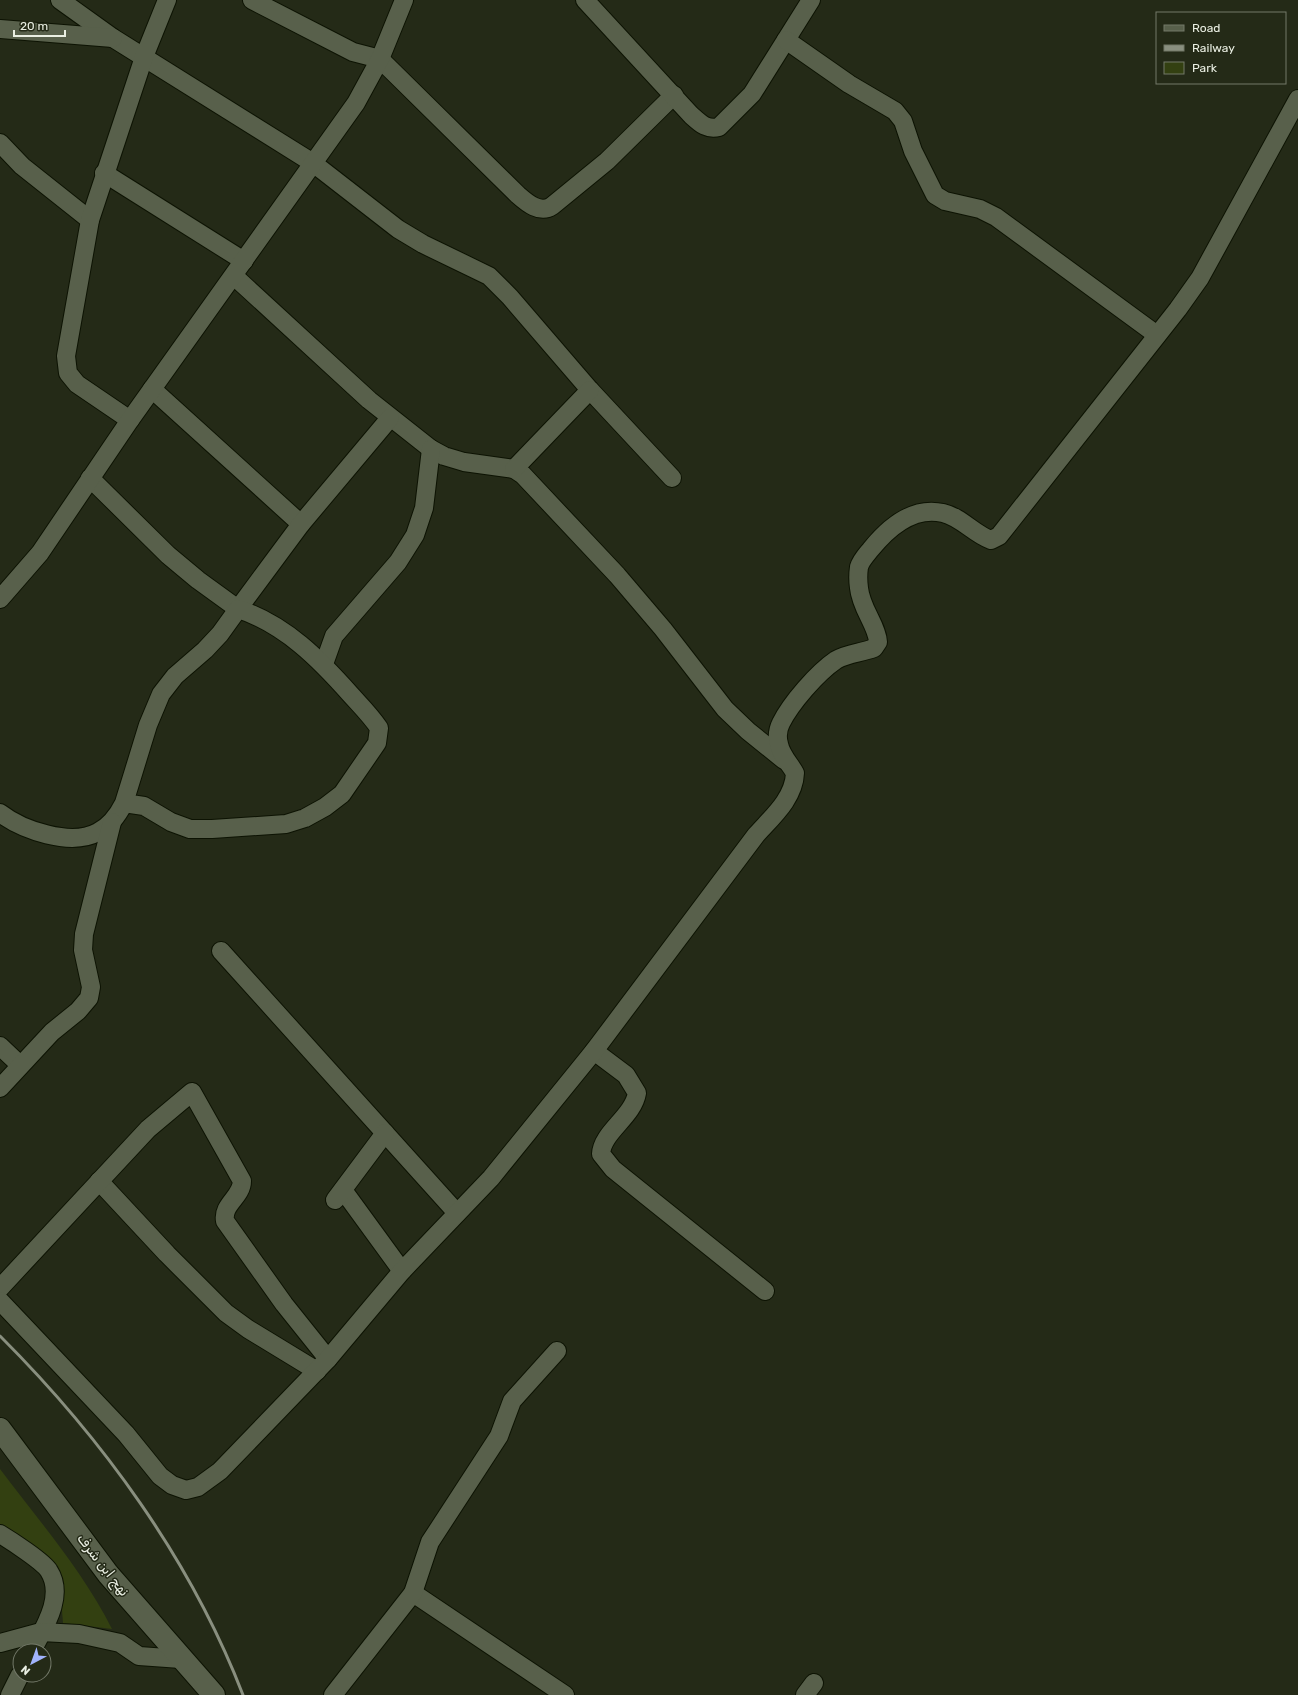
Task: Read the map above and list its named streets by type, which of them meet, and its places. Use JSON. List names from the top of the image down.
{
  "streets": {
    "main road": ["نهج ابن شرف"]
  },
  "legend": ["Road", "Railway", "Park"],
  "scale_bar": "20 m",
  "north": "bottom left"
}
